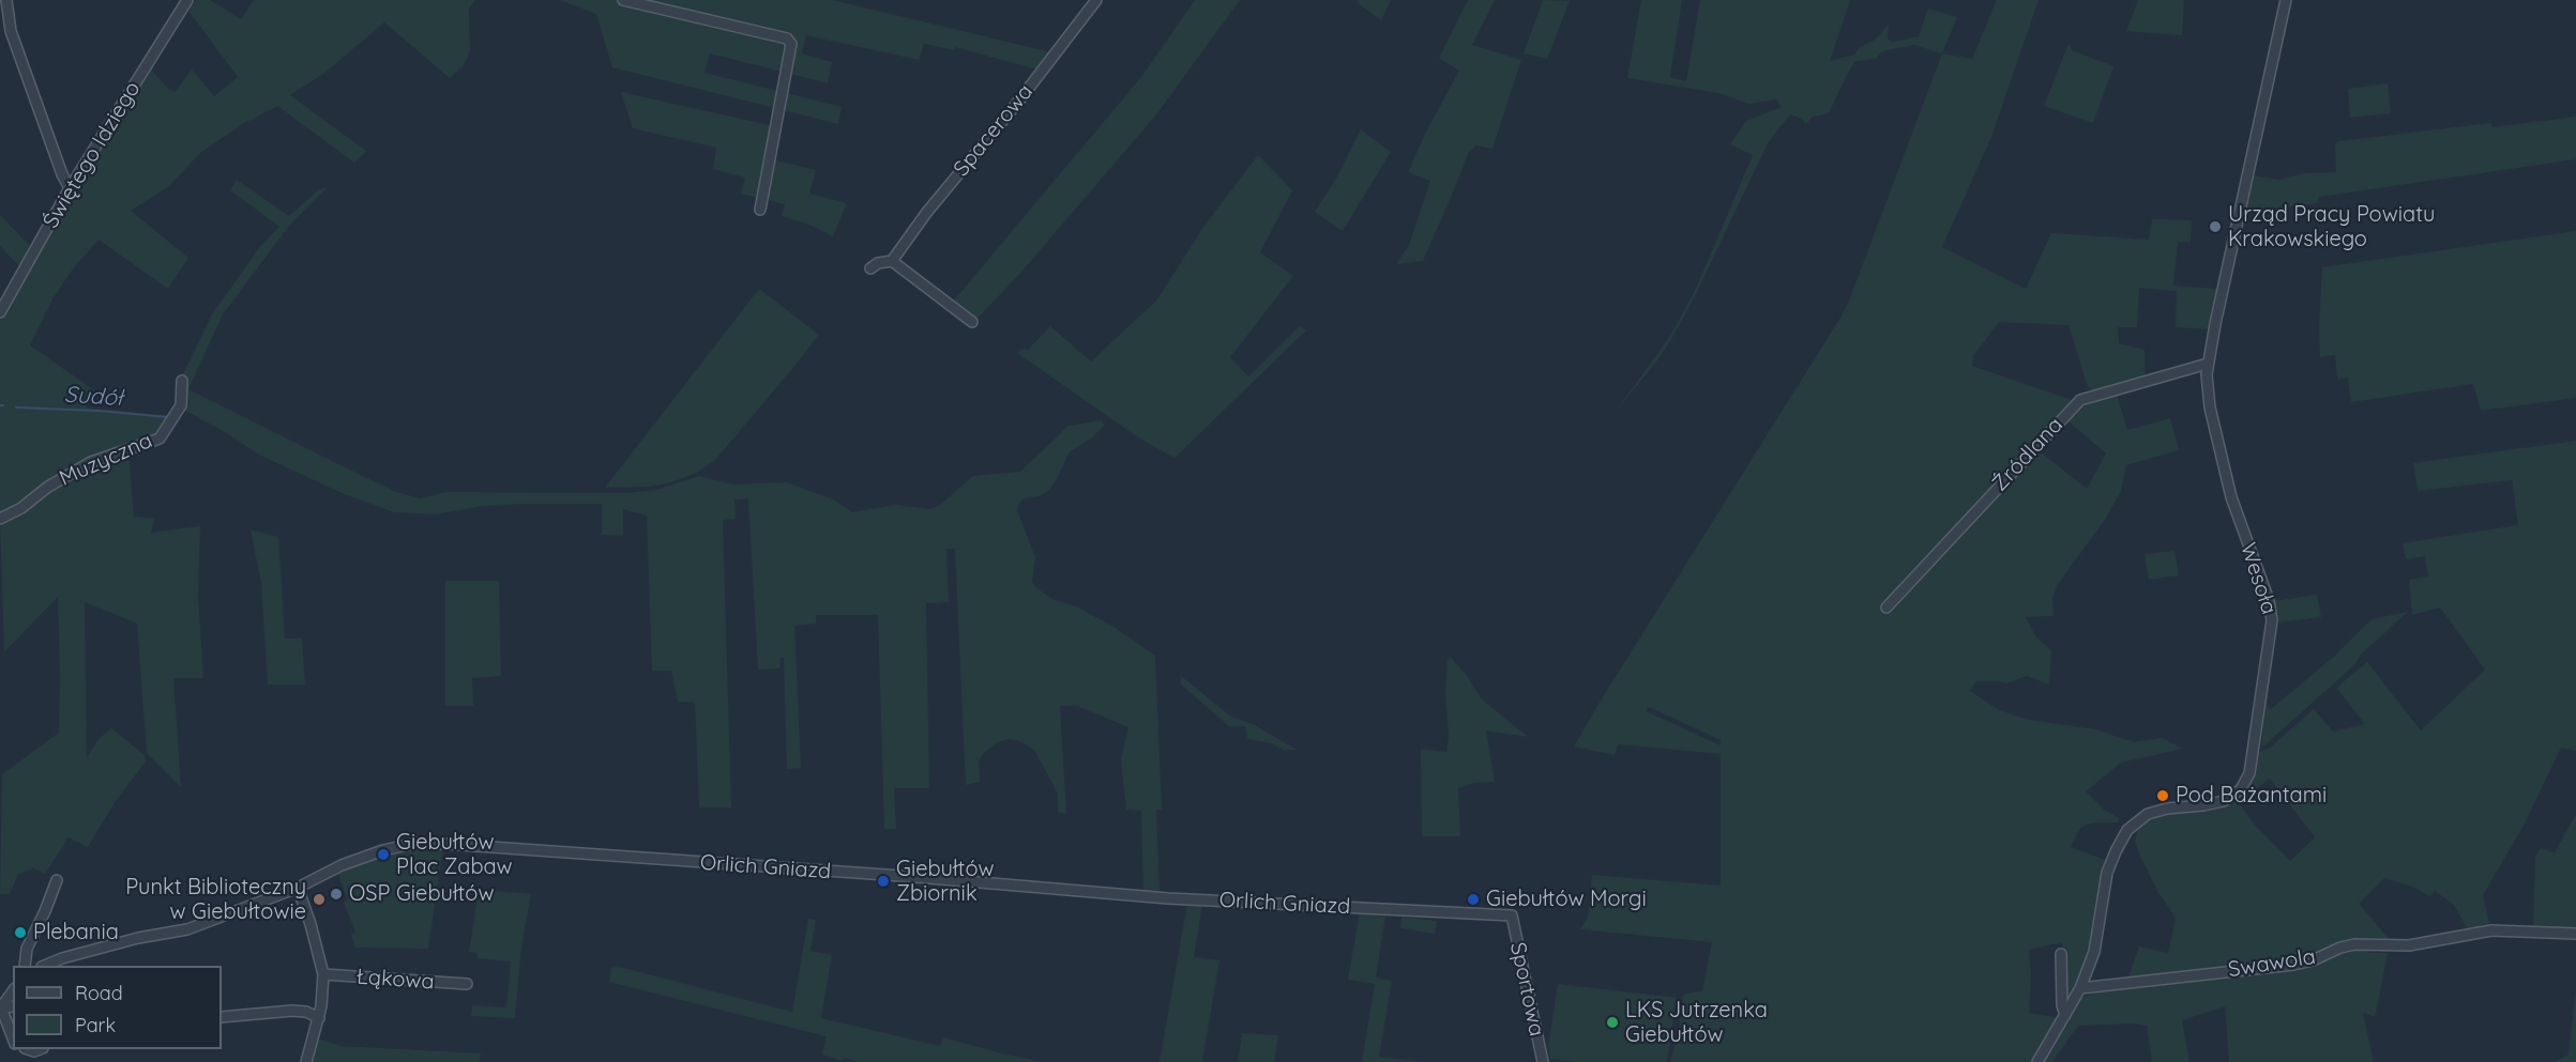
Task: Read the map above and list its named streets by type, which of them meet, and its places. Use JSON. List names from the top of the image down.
{
  "streets": {
    "street": [
      "Spacerowa",
      "Świętego Idziego",
      "Źródlana",
      "Muzyczna",
      "Wesoła",
      "Orlich Gniazd",
      "Swawola",
      "Łąkowa",
      "Sportowa"
    ]
  },
  "crossings": [
    ["Źródlana", "Wesoła"],
    ["Wesoła", "Swawola"],
    ["Orlich Gniazd", "Sportowa"]
  ],
  "water": ["Sudół"],
  "places": [
    "Urząd Pracy Powiatu Krakowskiego",
    "Pod Bażantami",
    "Giebułtów Plac Zabaw",
    "Giebułtów Zbiornik",
    "OSP Giebułtów",
    "Punkt Biblioteczny w Giebułtowie",
    "Giebułtów Morgi",
    "Plebania",
    "LKS Jutrzenka Giebułtów"
  ],
  "legend": ["Road", "Park"]
}
